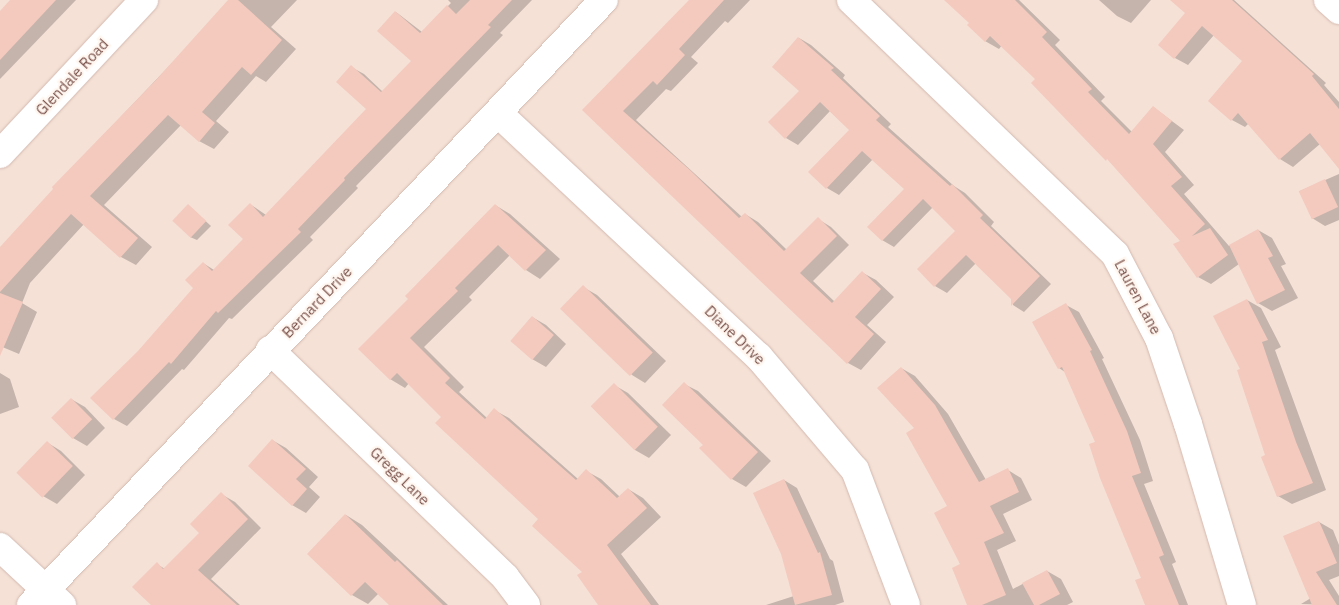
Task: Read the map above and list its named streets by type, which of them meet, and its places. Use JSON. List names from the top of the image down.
{
  "streets": {
    "street": [
      "Glendale Road",
      "Lauren Lane",
      "Bernard Drive",
      "Diane Drive",
      "Gregg Lane"
    ]
  },
  "crossings": [
    ["Bernard Drive", "Diane Drive"],
    ["Bernard Drive", "Gregg Lane"]
  ]
}
